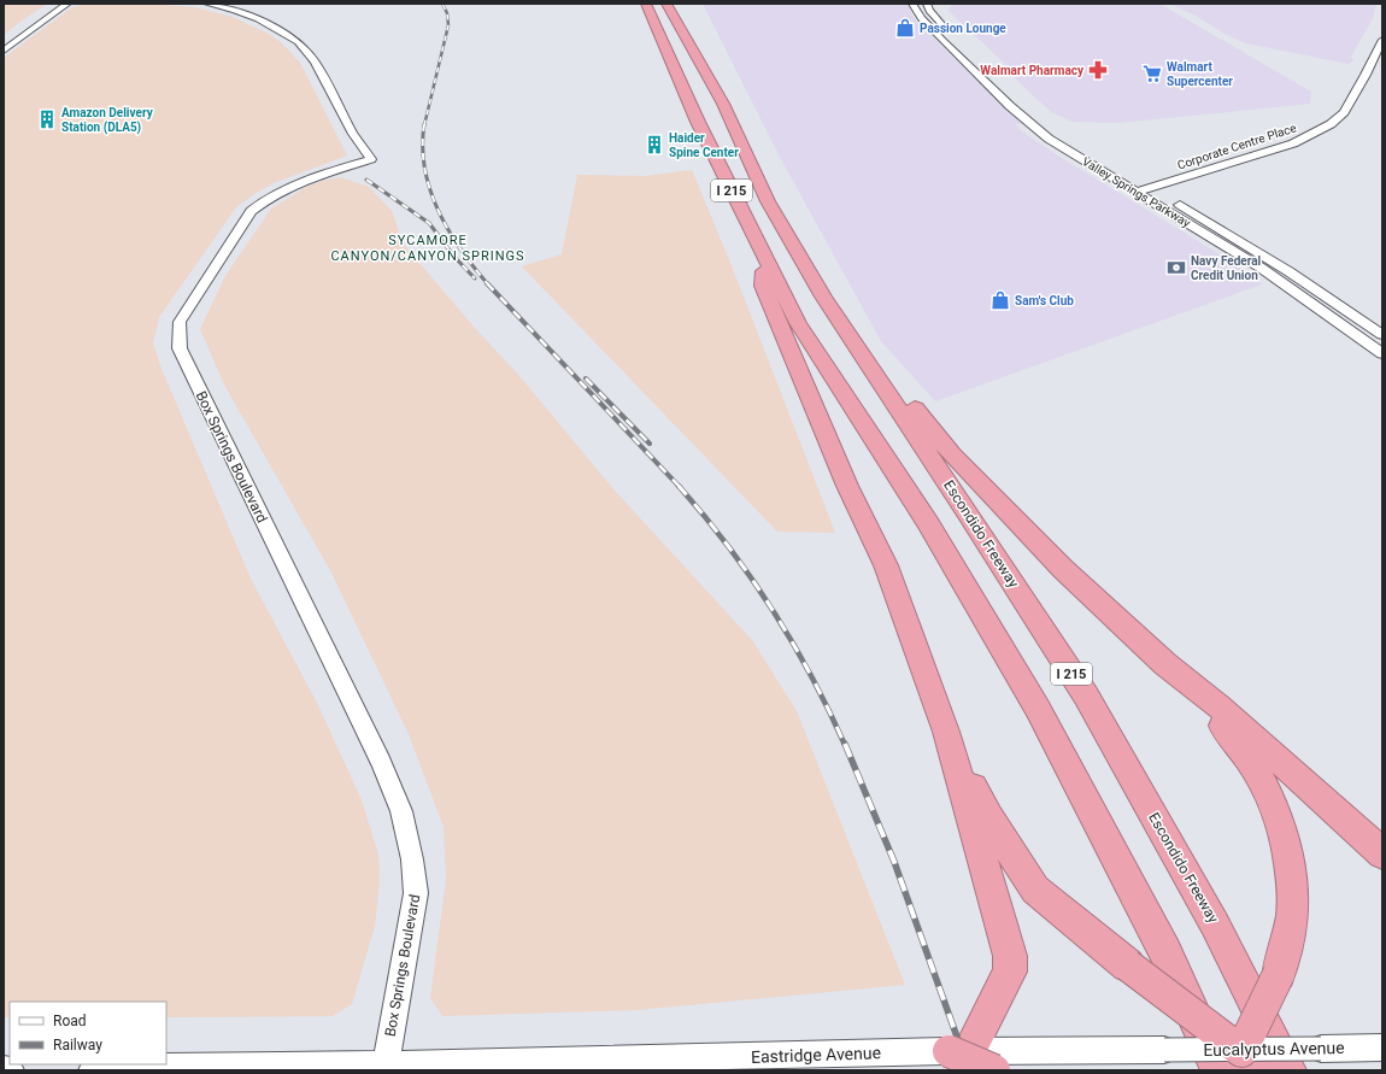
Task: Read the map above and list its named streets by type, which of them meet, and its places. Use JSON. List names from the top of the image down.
{
  "streets": {
    "highway": ["I 215", "Escondido Freeway"],
    "street": [
      "Corporate Centre Place",
      "Valley Springs Parkway",
      "Box Springs Boulevard",
      "Eucalyptus Avenue",
      "Eastridge Avenue"
    ]
  },
  "crossings": [
    ["Corporate Centre Place", "Valley Springs Parkway"],
    ["I 215", "Eucalyptus Avenue"],
    ["Box Springs Boulevard", "Eastridge Avenue"],
    ["Eucalyptus Avenue", "Eastridge Avenue"]
  ],
  "districts": ["SYCAMORE CANYON/CANYON SPRINGS"],
  "places": {
    "shop": ["Passion Lounge", "Sam's Club"],
    "pharmacy": ["Walmart Pharmacy"],
    "supermarket": ["Walmart Supercenter"],
    "building": ["Amazon Delivery Station (DLA5)", "Haider Spine Center"],
    "bank": ["Navy Federal Credit Union"]
  },
  "legend": ["Road", "Railway"]
}
